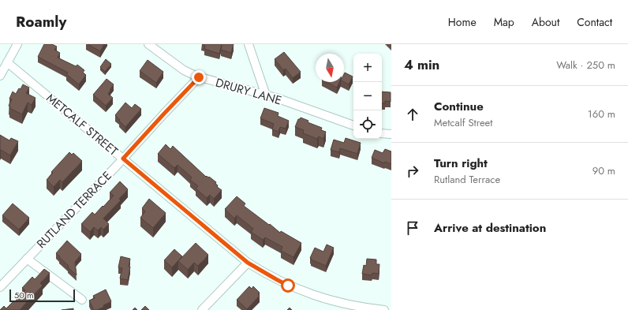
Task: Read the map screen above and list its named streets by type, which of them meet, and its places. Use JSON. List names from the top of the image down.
{
  "streets": {
    "street": ["DRURY LANE", "METCALF STREET", "RUTLAND TERRACE"]
  },
  "crossings": [
    ["DRURY LANE", "RUTLAND TERRACE"],
    ["METCALF STREET", "RUTLAND TERRACE"]
  ],
  "scale_bar": "50 m",
  "north": "bottom",
  "page": {
    "header": "Roamly",
    "nav": [
      "Home",
      "Map",
      "About",
      "Contact"
    ],
    "heading": ["4 min", "Walk · 250 m"],
    "map_buttons": ["+", "−"],
    "list": [
      ["Continue", "Metcalf Street", "160 m"],
      ["Turn right", "Rutland Terrace", "90 m"],
      "Arrive at destination"
    ],
    "scale": "50 m"
  }
}
